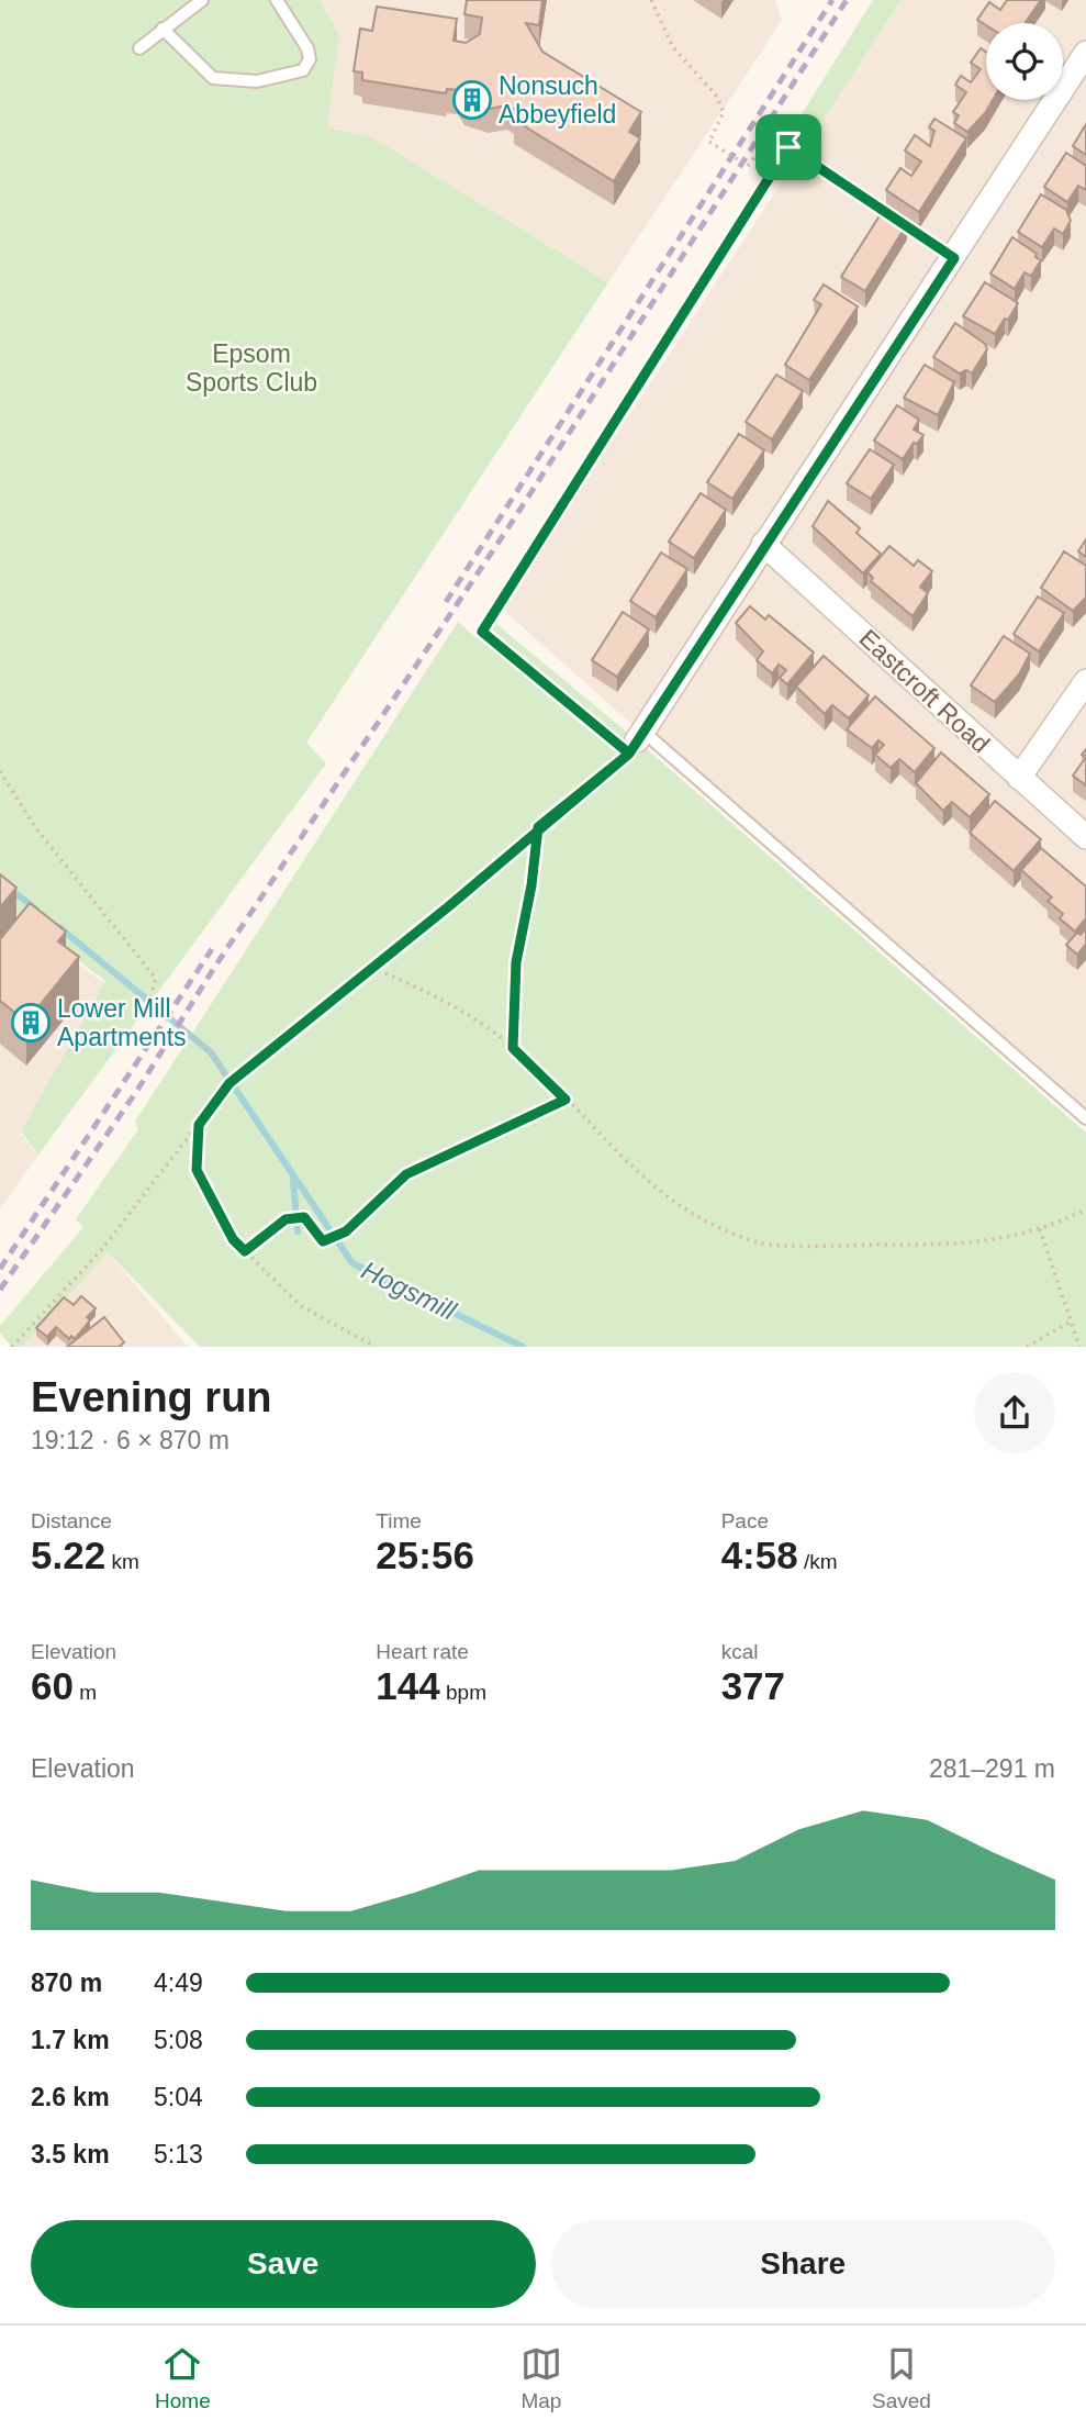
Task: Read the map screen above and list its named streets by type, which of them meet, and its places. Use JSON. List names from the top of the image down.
{
  "streets": {
    "street": ["Eastcroft Road"]
  },
  "water": ["Hogsmill"],
  "parks": ["Epsom Sports Club"],
  "places": {
    "building": ["Nonsuch Abbeyfield", "Lower Mill Apartments"]
  },
  "page": {
    "heading": ["Evening run", "19:12 · 6 × 870 m"],
    "stats": [
      ["Distance", "5.22 km"],
      ["Time", "25:56"],
      ["Pace", "4:58 /km"],
      ["Elevation", "60 m"],
      ["Heart rate", "144 bpm"],
      ["kcal", "377"]
    ],
    "chart": ["Elevation", "281–291 m"],
    "list": [
      {
        "name": "870 m",
        "note": "4:49"
      },
      {
        "name": "1.7 km",
        "note": "5:08"
      },
      {
        "name": "2.6 km",
        "note": "5:04"
      },
      {
        "name": "3.5 km",
        "note": "5:13"
      }
    ],
    "buttons": ["Save", "Share"],
    "tabs": ["Home", "Map", "Saved"]
  }
}
